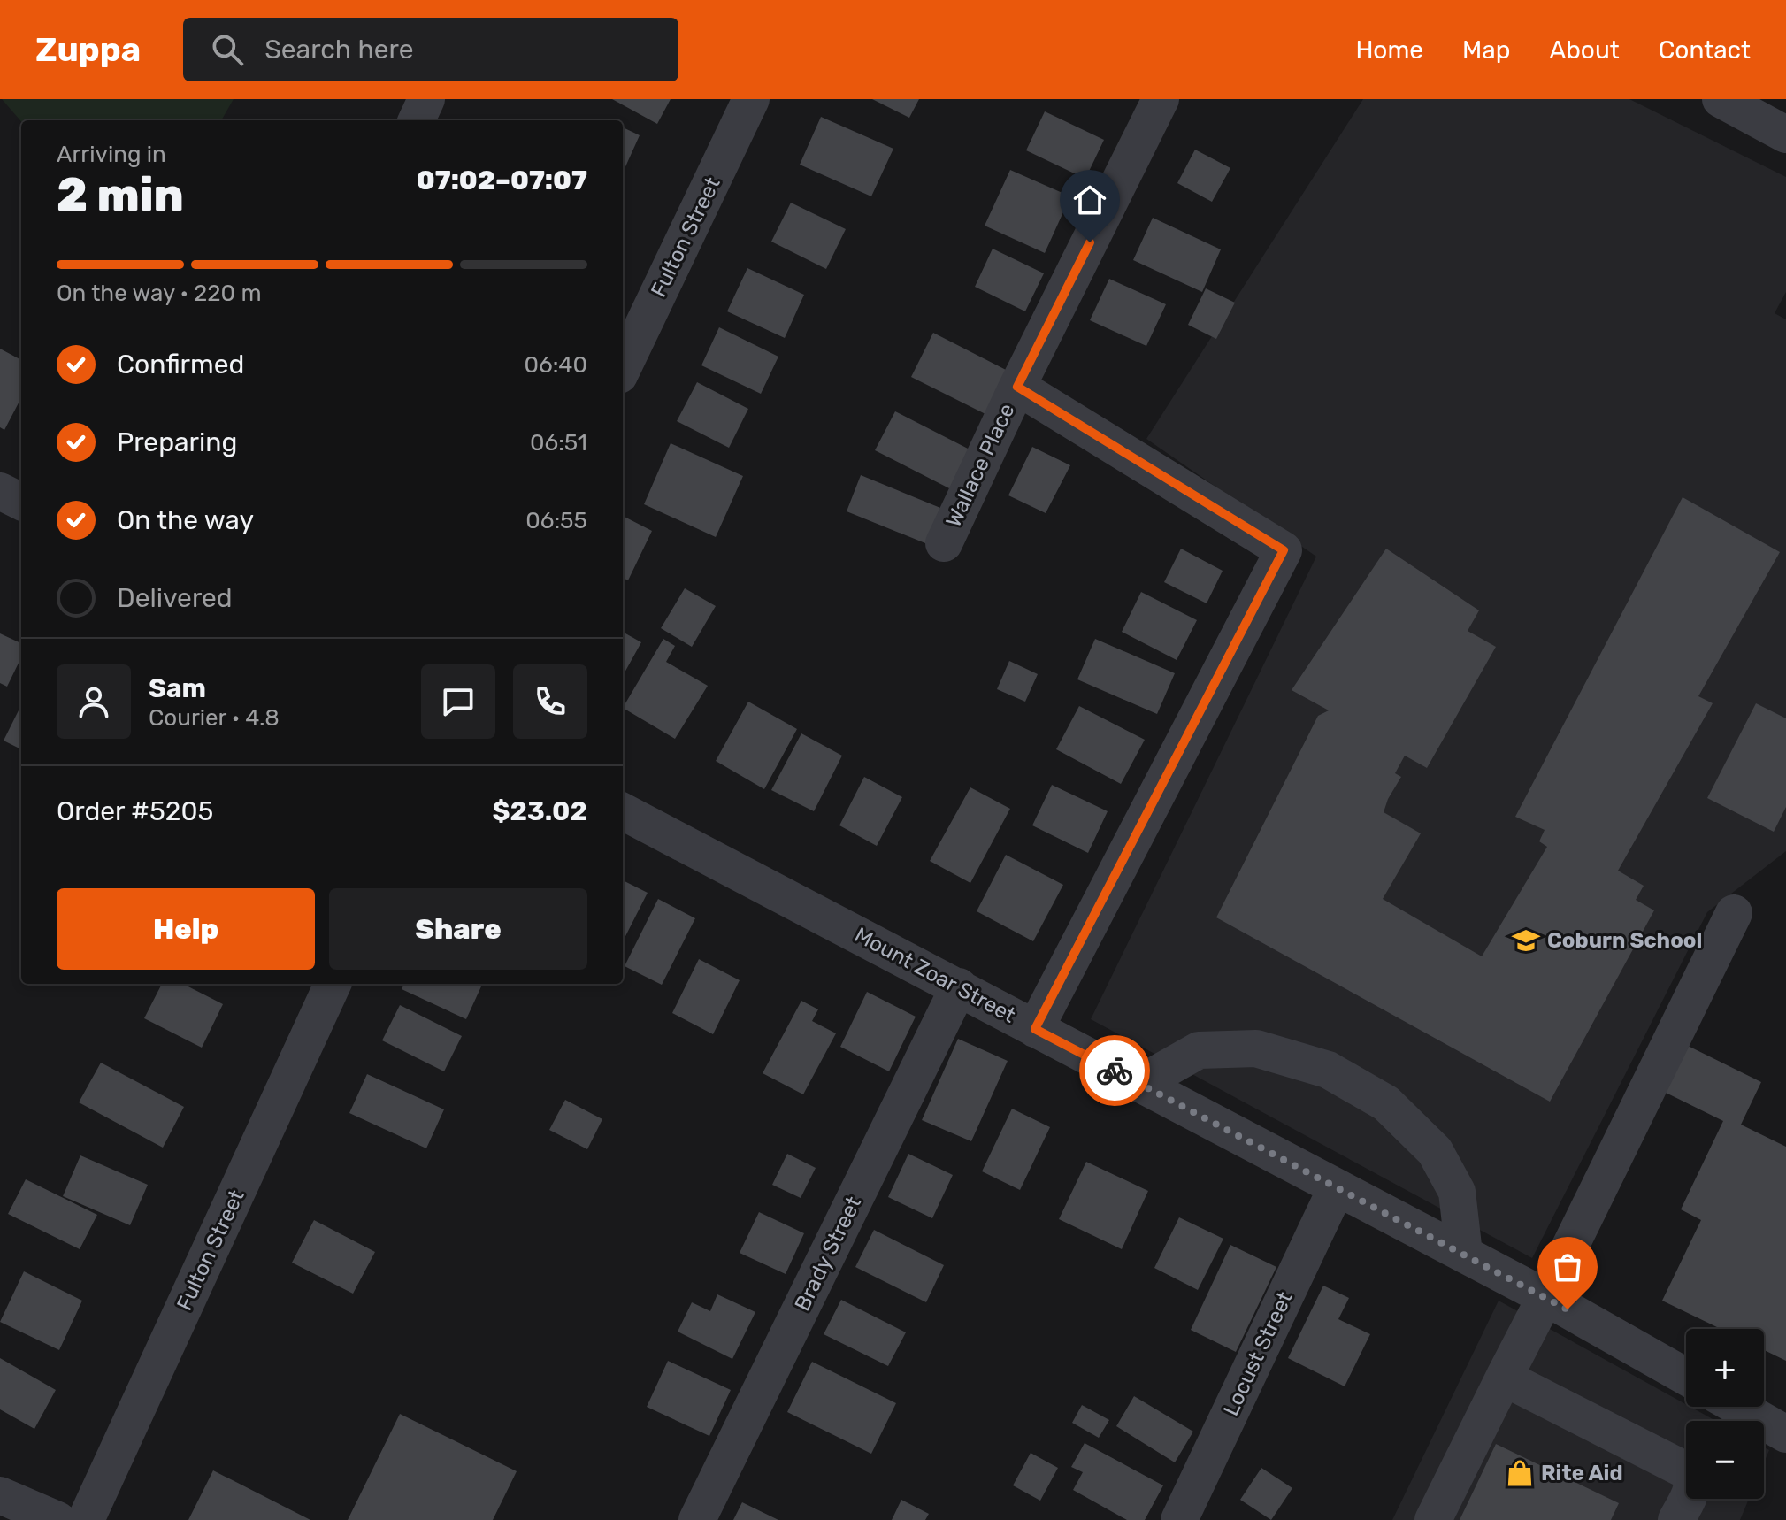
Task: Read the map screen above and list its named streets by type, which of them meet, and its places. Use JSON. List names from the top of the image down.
{
  "streets": {
    "street": [
      "Fulton Street",
      "Wallace Place",
      "Mount Zoar Street",
      "Brady Street",
      "Locust Street"
    ]
  },
  "crossings": [
    ["Wallace Place", "Mount Zoar Street"],
    ["Mount Zoar Street", "Brady Street"],
    ["Mount Zoar Street", "Locust Street"]
  ],
  "places": {
    "school or university": ["Coburn School"],
    "shop": ["Rite Aid"]
  },
  "page": {
    "header": "Zuppa",
    "search": "Search here",
    "nav": [
      "Home",
      "Map",
      "About",
      "Contact"
    ],
    "heading": ["2 min", "Arriving in", "07:02–07:07"],
    "panel": [
      "Sam",
      "Courier · 4.8",
      "Order #5205",
      "$23.02"
    ],
    "bar": "On the way · 220 m",
    "list": [
      ["Confirmed", "06:40"],
      ["Preparing", "06:51"],
      ["On the way", "06:55"],
      "Delivered"
    ],
    "buttons": ["Help", "Share"],
    "map_buttons": ["+", "−"]
  }
}
